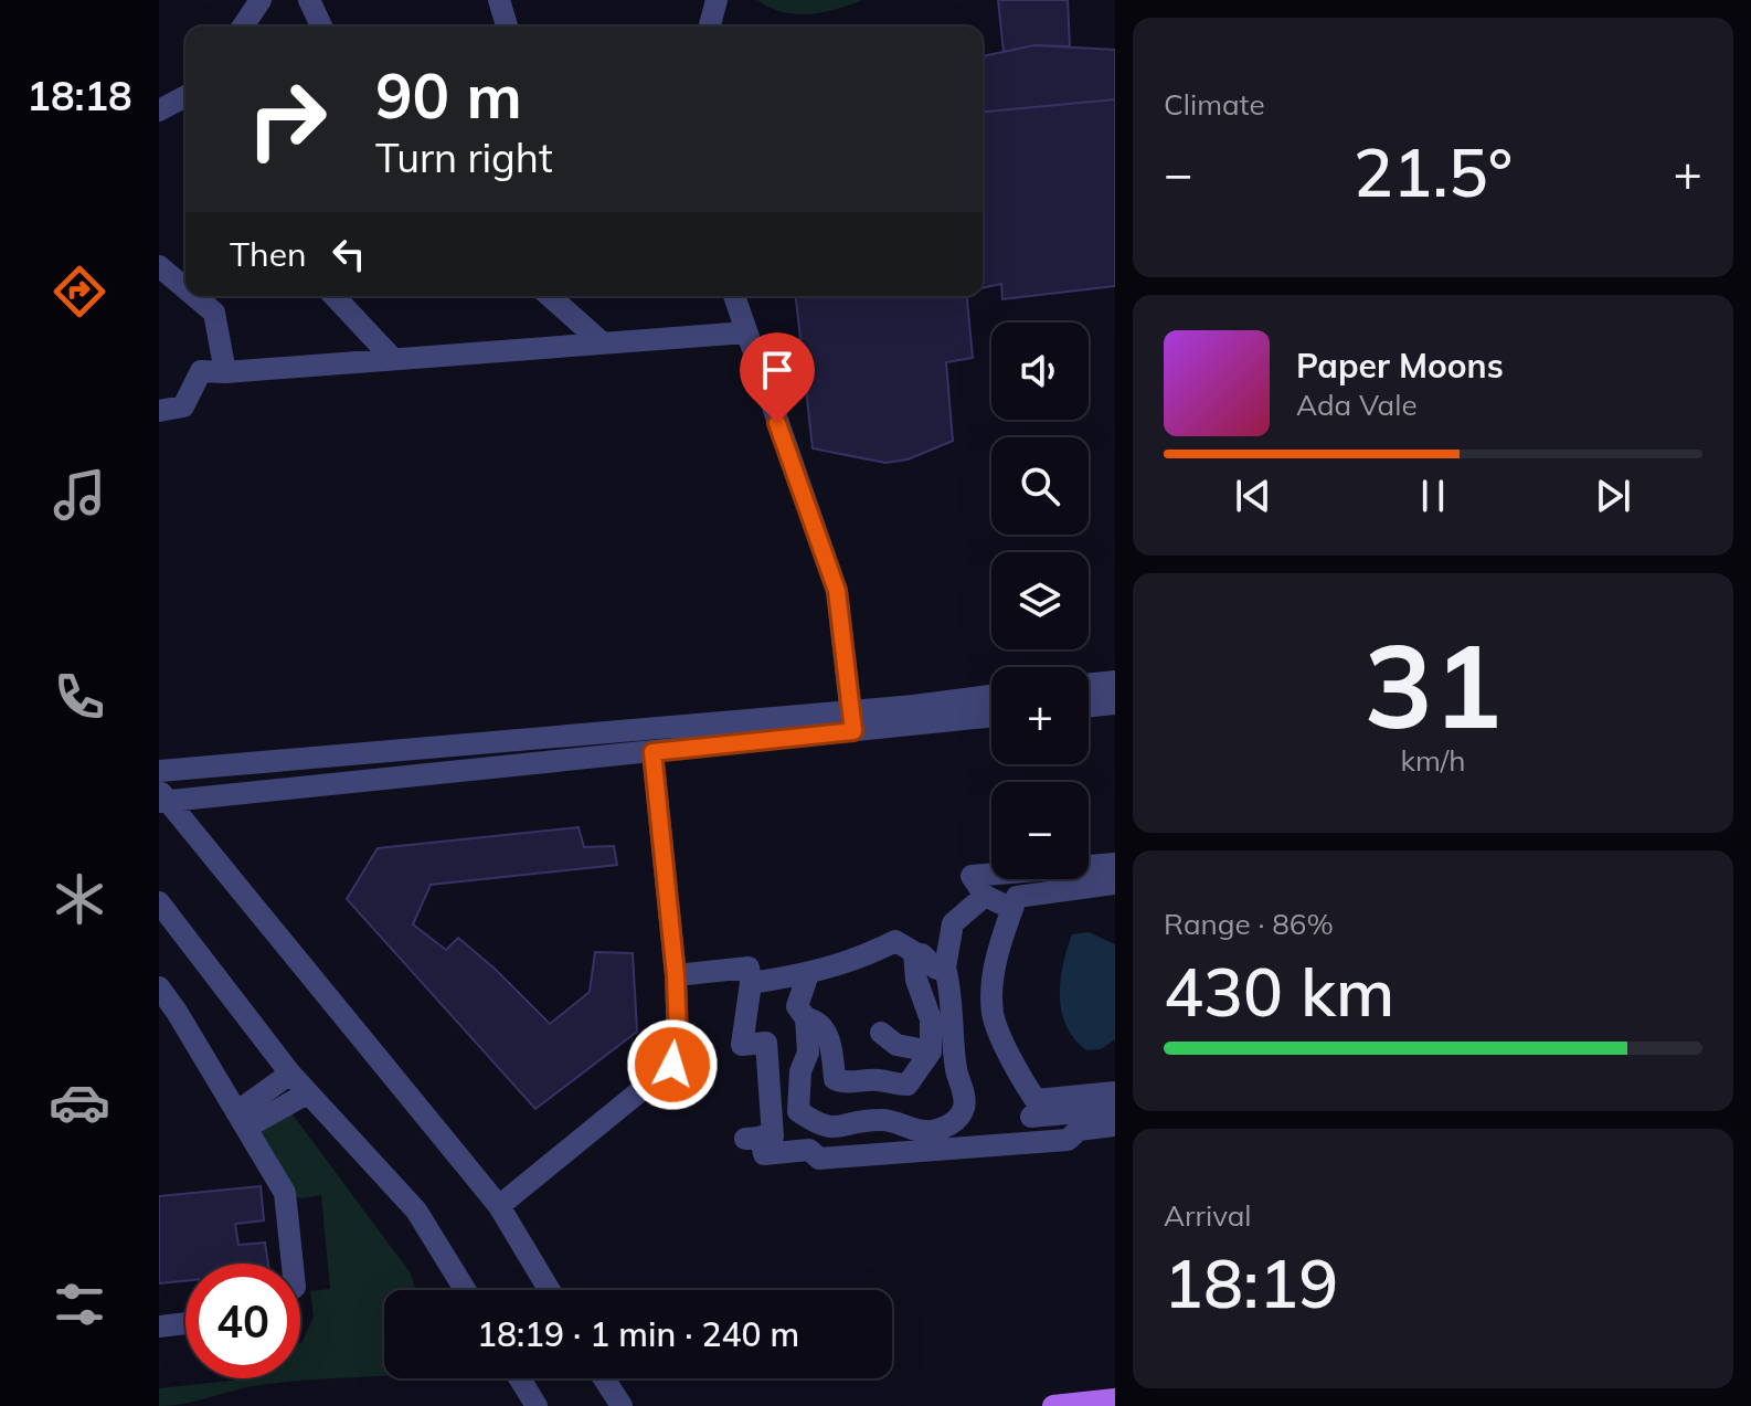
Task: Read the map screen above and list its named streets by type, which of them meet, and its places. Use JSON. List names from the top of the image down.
{
  "page": {
    "tabs": "18:18",
    "tile": [
      "Climate",
      ["31", "km/h"],
      ["Range · 86%", "430 km"],
      ["Arrival", "18:19"]
    ],
    "turn": ["90 m", "Turn right"],
    "heat": ["−", "21.5°", "+"],
    "then": "Then",
    "map_buttons": ["+", "−"],
    "song": ["Paper Moons", "Ada Vale"],
    "limit": "40",
    "trip": "18:19 · 1 min · 240 m"
  }
}
